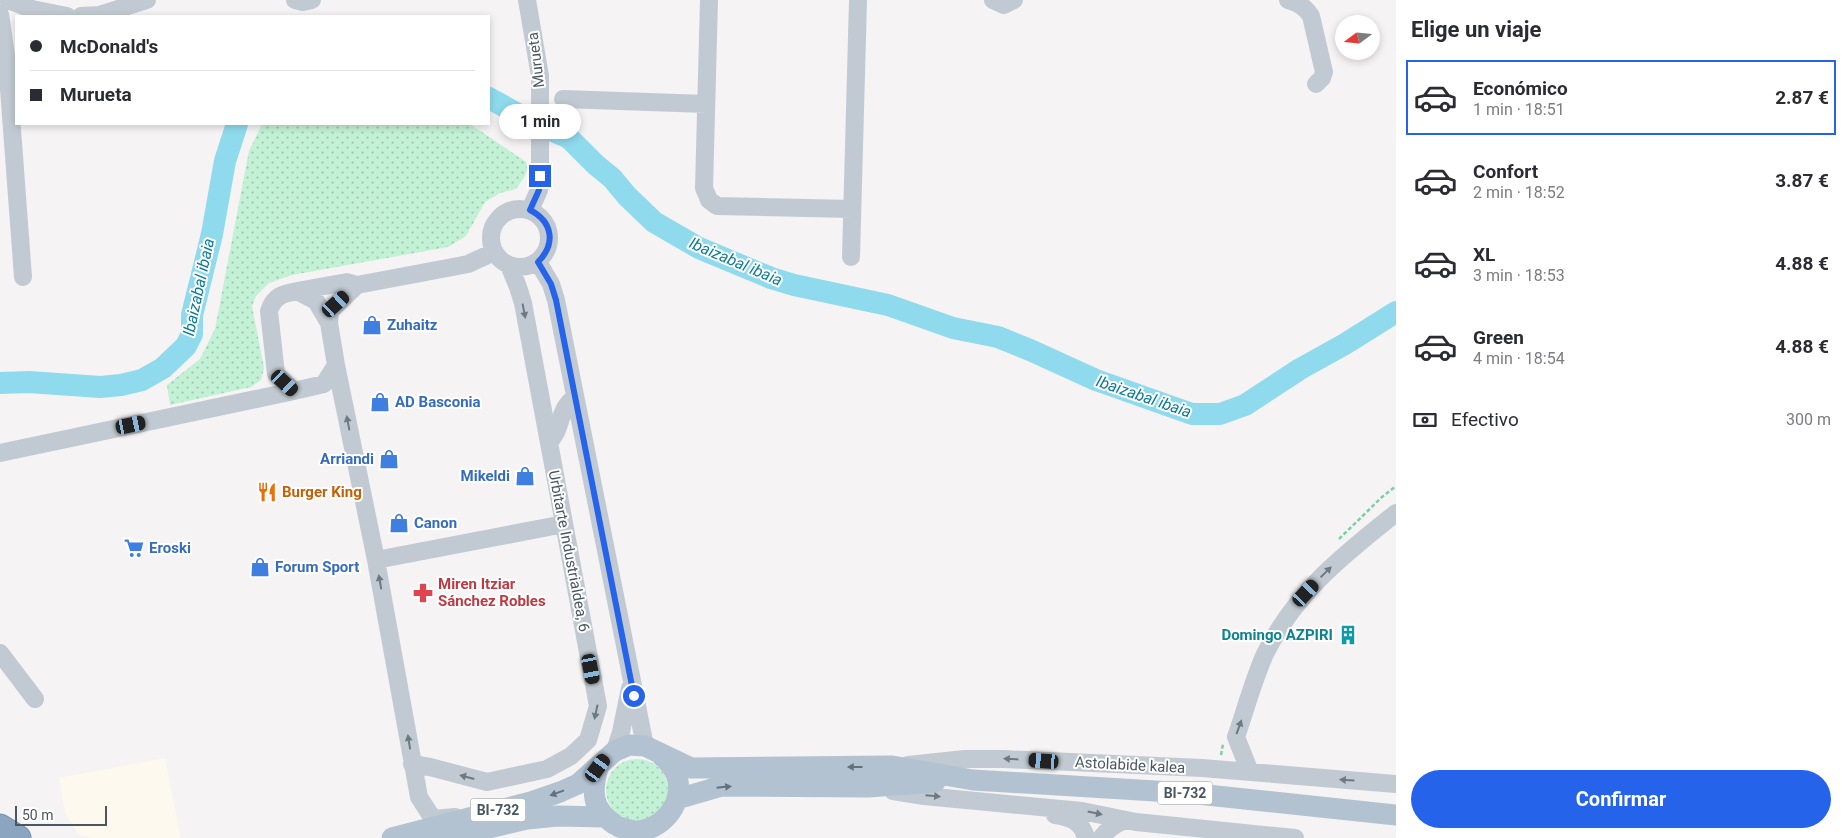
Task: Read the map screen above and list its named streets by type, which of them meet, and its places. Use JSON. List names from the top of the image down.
{
  "streets": {
    "main road": ["BI-732"],
    "street": ["Murueta", "Urbitarte Industrialdea, 6", "Astolabide kalea"]
  },
  "crossings": [
    ["Murueta", "Urbitarte Industrialdea, 6"],
    ["Astolabide kalea", "BI-732"]
  ],
  "water": ["Ibaizabal ibaia"],
  "places": {
    "shop": [
      "Zuhaitz",
      "AD Basconia",
      "Arriandi",
      "Mikeldi",
      "Canon",
      "Forum Sport"
    ],
    "restaurant": ["Burger King"],
    "supermarket": ["Eroski"],
    "pharmacy": ["Miren Itziar Sánchez Robles"],
    "building": ["Domingo AZPIRI"]
  },
  "scale_bar": "50 m",
  "north": "left",
  "page": {
    "heading": "Elige un viaje",
    "banner": ["McDonald's", "Murueta"],
    "list": [
      {
        "name": "Económico",
        "note": "1 min · 18:51",
        "value": "2.87 €"
      },
      {
        "name": "Confort",
        "note": "2 min · 18:52",
        "value": "3.87 €"
      },
      {
        "name": "XL",
        "note": "3 min · 18:53",
        "value": "4.88 €"
      },
      {
        "name": "Green",
        "note": "4 min · 18:54",
        "value": "4.88 €"
      }
    ],
    "bubble": "1 min",
    "pay": ["Efectivo", "300 m"],
    "buttons": "Confirmar",
    "scale": "50 m"
  }
}
